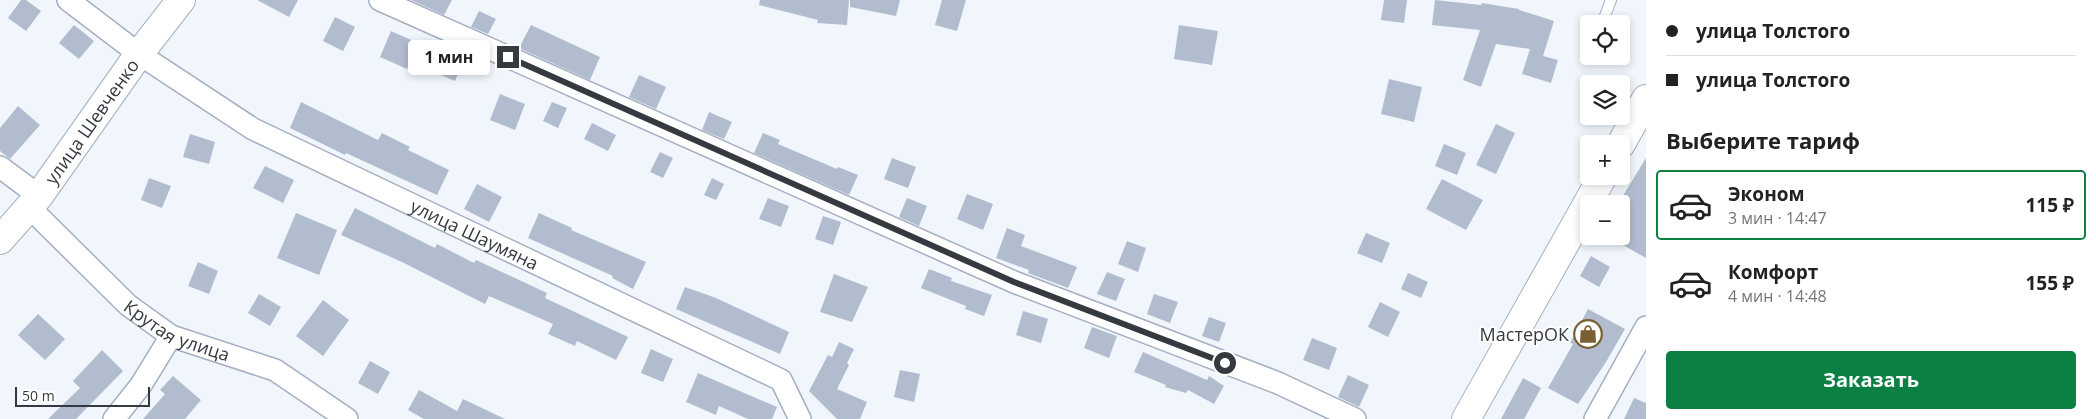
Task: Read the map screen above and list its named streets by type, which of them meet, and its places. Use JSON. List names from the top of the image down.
{
  "streets": {
    "main road": ["улица Шевченко"],
    "street": ["улица Шаумяна", "Крутая улица"]
  },
  "crossings": [
    ["улица Шевченко", "улица Шаумяна"],
    ["улица Шевченко", "Крутая улица"]
  ],
  "places": {
    "shop": ["МастерОК"]
  },
  "scale_bar": "50 m",
  "page": {
    "banner": ["улица Толстого", "улица Толстого"],
    "map_buttons": ["+", "−"],
    "bubble": "1 мин",
    "heading": "Выберите тариф",
    "list": [
      {
        "name": "Эконом",
        "note": "3 мин · 14:47",
        "value": "115 ₽"
      },
      {
        "name": "Комфорт",
        "note": "4 мин · 14:48",
        "value": "155 ₽"
      }
    ],
    "buttons": "Заказать",
    "scale": "50 m"
  }
}
